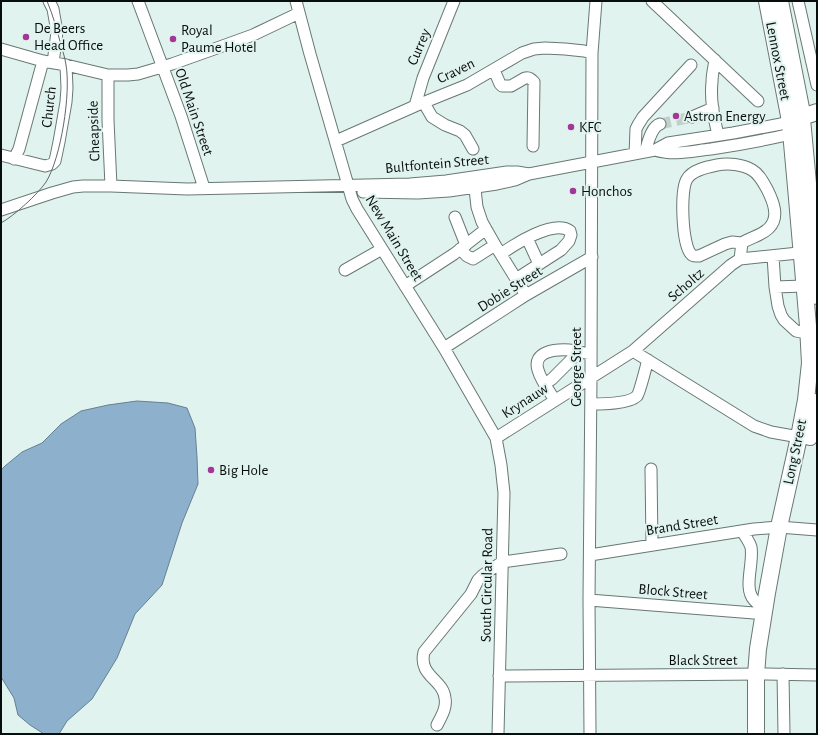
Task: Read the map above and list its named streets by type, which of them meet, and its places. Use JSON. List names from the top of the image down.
{
  "streets": {
    "highway": ["Lennox Street", "Long Street"],
    "street": [
      "Currey",
      "Craven",
      "Church",
      "Old Main Street",
      "Cheapside",
      "Bultfontein Street",
      "New Main Street",
      "Scholtz",
      "Dobie Street",
      "George Street",
      "Krynauw",
      "Brand Street",
      "South Circular Road",
      "Block Street",
      "Black Street"
    ]
  },
  "crossings": [
    ["Currey", "Craven"],
    ["Lennox Street", "Bultfontein Street"],
    ["Lennox Street", "Long Street"],
    ["Craven", "New Main Street"],
    ["Craven", "George Street"],
    ["Old Main Street", "Bultfontein Street"],
    ["Cheapside", "Bultfontein Street"],
    ["Bultfontein Street", "New Main Street"],
    ["Bultfontein Street", "George Street"],
    ["Bultfontein Street", "Long Street"],
    ["New Main Street", "Dobie Street"],
    ["New Main Street", "Krynauw"],
    ["New Main Street", "South Circular Road"],
    ["Scholtz", "George Street"],
    ["Scholtz", "Krynauw"],
    ["Dobie Street", "George Street"],
    ["George Street", "Krynauw"],
    ["George Street", "Brand Street"],
    ["George Street", "Block Street"],
    ["George Street", "Black Street"],
    ["Krynauw", "South Circular Road"],
    ["Long Street", "Brand Street"],
    ["Long Street", "Block Street"],
    ["Long Street", "Black Street"],
    ["South Circular Road", "Black Street"]
  ],
  "places": [
    "De Beers Head Office",
    "Royal Paume Hotel",
    "Astron Energy",
    "KFC",
    "Honchos",
    "Big Hole"
  ]
}
